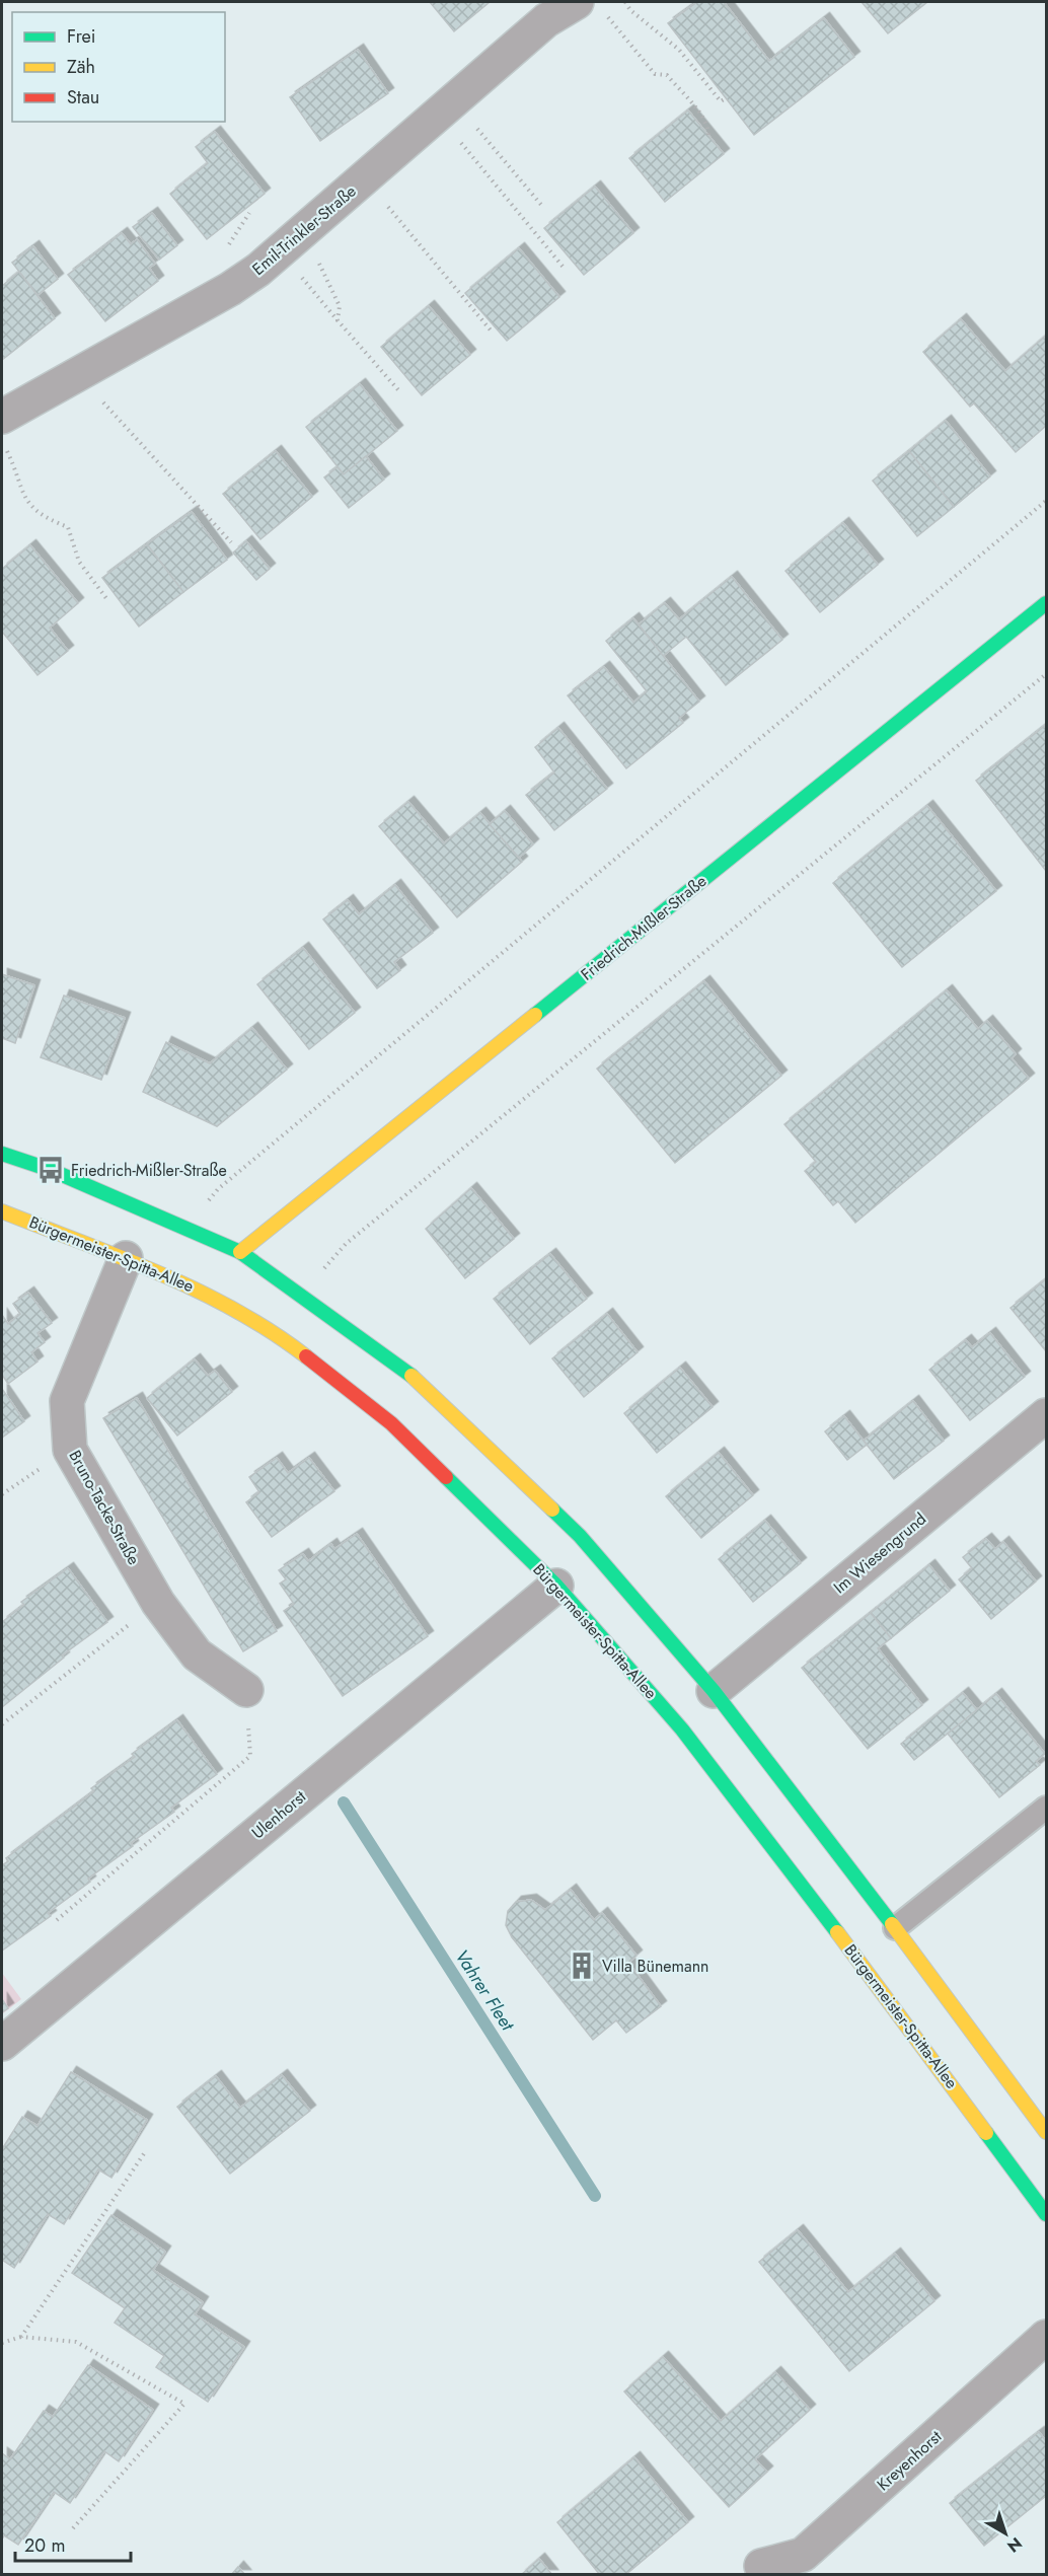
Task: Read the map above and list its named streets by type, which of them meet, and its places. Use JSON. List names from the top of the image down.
{
  "streets": {
    "main road": ["Friedrich-Mißler-Straße", "Bürgermeister-Spitta-Allee"],
    "street": [
      "Emil-Trinkler-Straße",
      "Bruno-Tacke-Straße",
      "Im Wiesengrund",
      "Ulenhorst",
      "Kreyenhorst"
    ]
  },
  "crossings": [
    ["Bürgermeister-Spitta-Allee", "Bruno-Tacke-Straße"],
    ["Bürgermeister-Spitta-Allee", "Ulenhorst"]
  ],
  "water": ["Vahrer Fleet"],
  "places": {
    "bus stop": ["Friedrich-Mißler-Straße"],
    "building": ["Villa Bünemann"]
  },
  "legend": ["Frei", "Zäh", "Stau"],
  "scale_bar": "20 m",
  "north": "bottom right"
}
